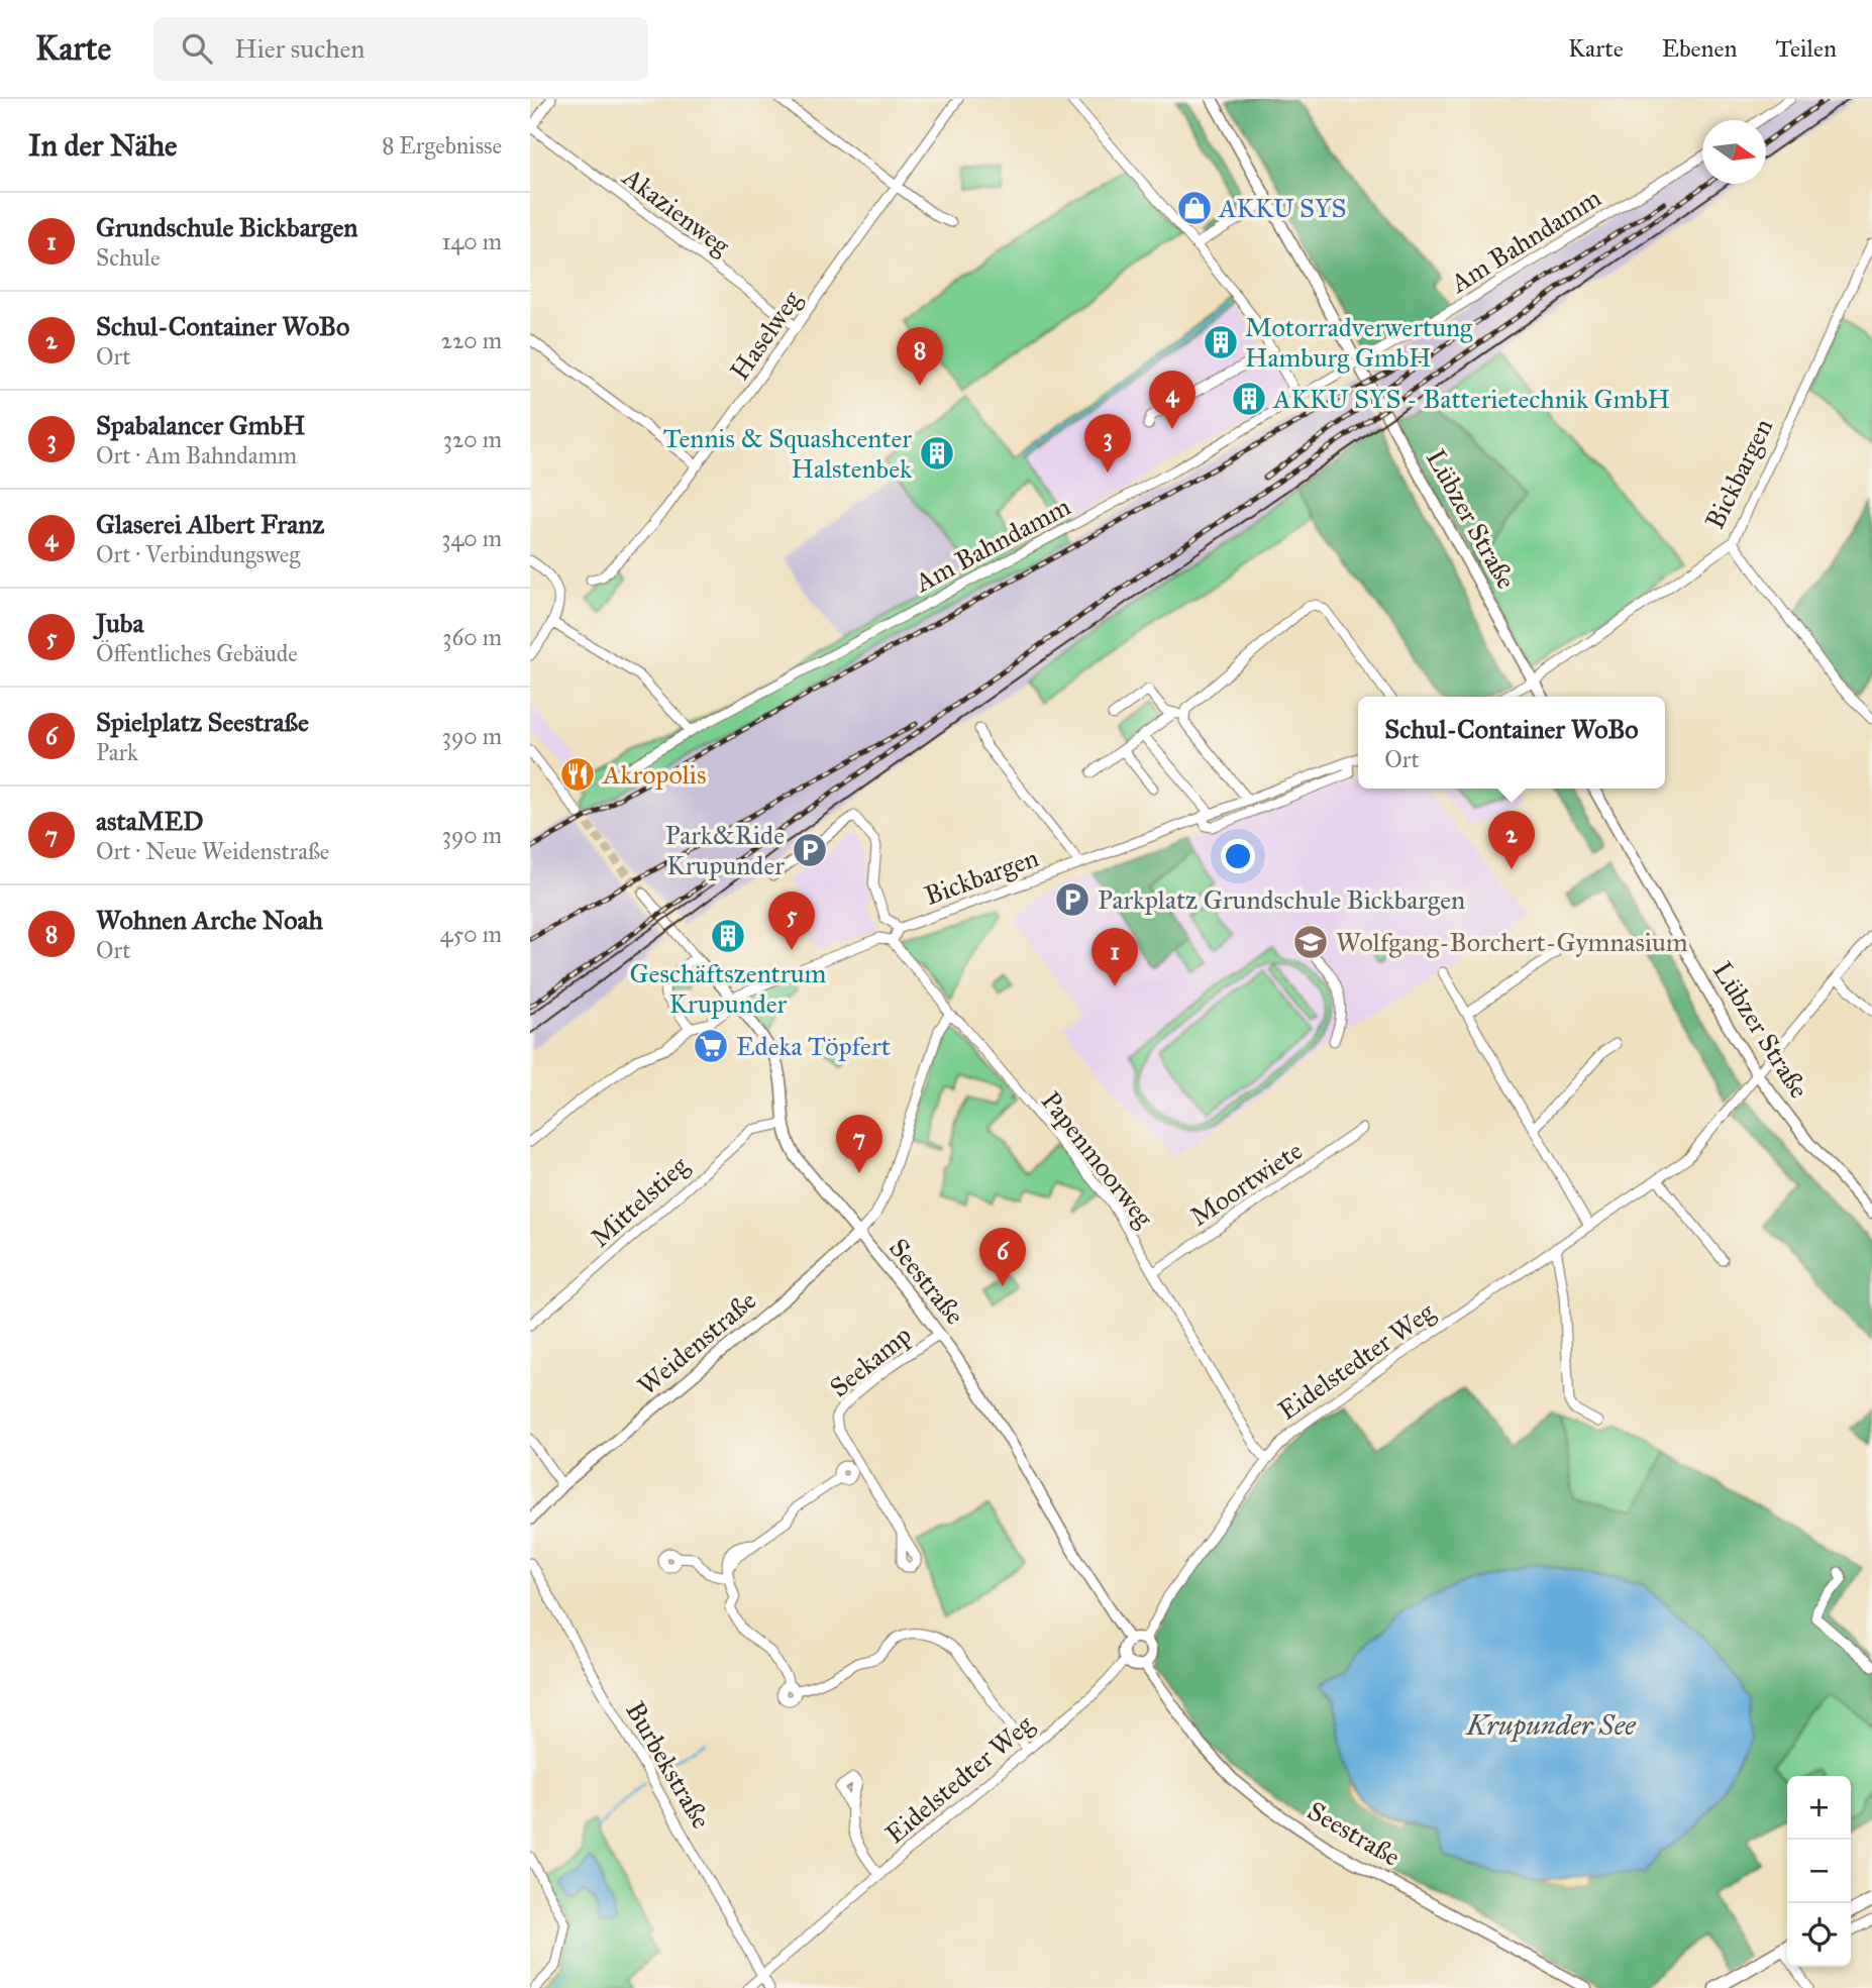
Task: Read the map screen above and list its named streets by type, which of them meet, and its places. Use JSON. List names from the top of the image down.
{
  "streets": {
    "street": [
      "Akazienweg",
      "Am Bahndamm",
      "Haselweg",
      "Bickbargen",
      "Lübzer Straße",
      "Papenmoorweg",
      "Moortwiete",
      "Mittelstieg",
      "Seestraße",
      "Weidenstraße",
      "Seekamp",
      "Eidelstedter Weg",
      "Burbekstraße"
    ]
  },
  "crossings": [
    ["Akazienweg", "Haselweg"],
    ["Bickbargen", "Lübzer Straße"],
    ["Bickbargen", "Papenmoorweg"],
    ["Lübzer Straße", "Eidelstedter Weg"],
    ["Papenmoorweg", "Moortwiete"],
    ["Papenmoorweg", "Eidelstedter Weg"],
    ["Mittelstieg", "Seestraße"],
    ["Seestraße", "Weidenstraße"],
    ["Seestraße", "Seekamp"],
    ["Seestraße", "Eidelstedter Weg"],
    ["Eidelstedter Weg", "Burbekstraße"]
  ],
  "water": ["Krupunder See"],
  "places": {
    "shop": ["AKKU SYS"],
    "building": [
      "Motorradverwertung Hamburg GmbH",
      "AKKU SYS - Batterietechnik GmbH",
      "Tennis & Squashcenter Halstenbek",
      "Geschäftszentrum Krupunder"
    ],
    "restaurant": ["Akropolis"],
    "parking": ["Park&Ride Krupunder", "Parkplatz Grundschule Bickbargen"],
    "school or university": ["Wolfgang-Borchert-Gymnasium"],
    "supermarket": ["Edeka Töpfert"]
  },
  "north": "right",
  "page": {
    "header": "Karte",
    "search": "Hier suchen",
    "nav": ["Karte", "Ebenen", "Teilen"],
    "heading": ["In der Nähe", "8 Ergebnisse"],
    "list": [
      {
        "mark": "1",
        "name": "Grundschule Bickbargen",
        "note": "Schule",
        "value": "140 m"
      },
      {
        "mark": "2",
        "name": "Schul-Container WoBo",
        "note": "Ort",
        "value": "220 m"
      },
      {
        "mark": "3",
        "name": "Spabalancer GmbH",
        "note": "Ort · Am Bahndamm",
        "value": "320 m"
      },
      {
        "mark": "4",
        "name": "Glaserei Albert Franz",
        "note": "Ort · Verbindungsweg",
        "value": "340 m"
      },
      {
        "mark": "5",
        "name": "Juba",
        "note": "Öffentliches Gebäude",
        "value": "360 m"
      },
      {
        "mark": "6",
        "name": "Spielplatz Seestraße",
        "note": "Park",
        "value": "390 m"
      },
      {
        "mark": "7",
        "name": "astaMED",
        "note": "Ort · Neue Weidenstraße",
        "value": "390 m"
      },
      {
        "mark": "8",
        "name": "Wohnen Arche Noah",
        "note": "Ort",
        "value": "450 m"
      }
    ],
    "pins": [
      "8",
      "4",
      "3",
      "2",
      "5",
      "1",
      "7",
      "6"
    ],
    "popup": ["Schul-Container WoBo", "Ort"],
    "map_buttons": ["+", "−"]
  }
}
